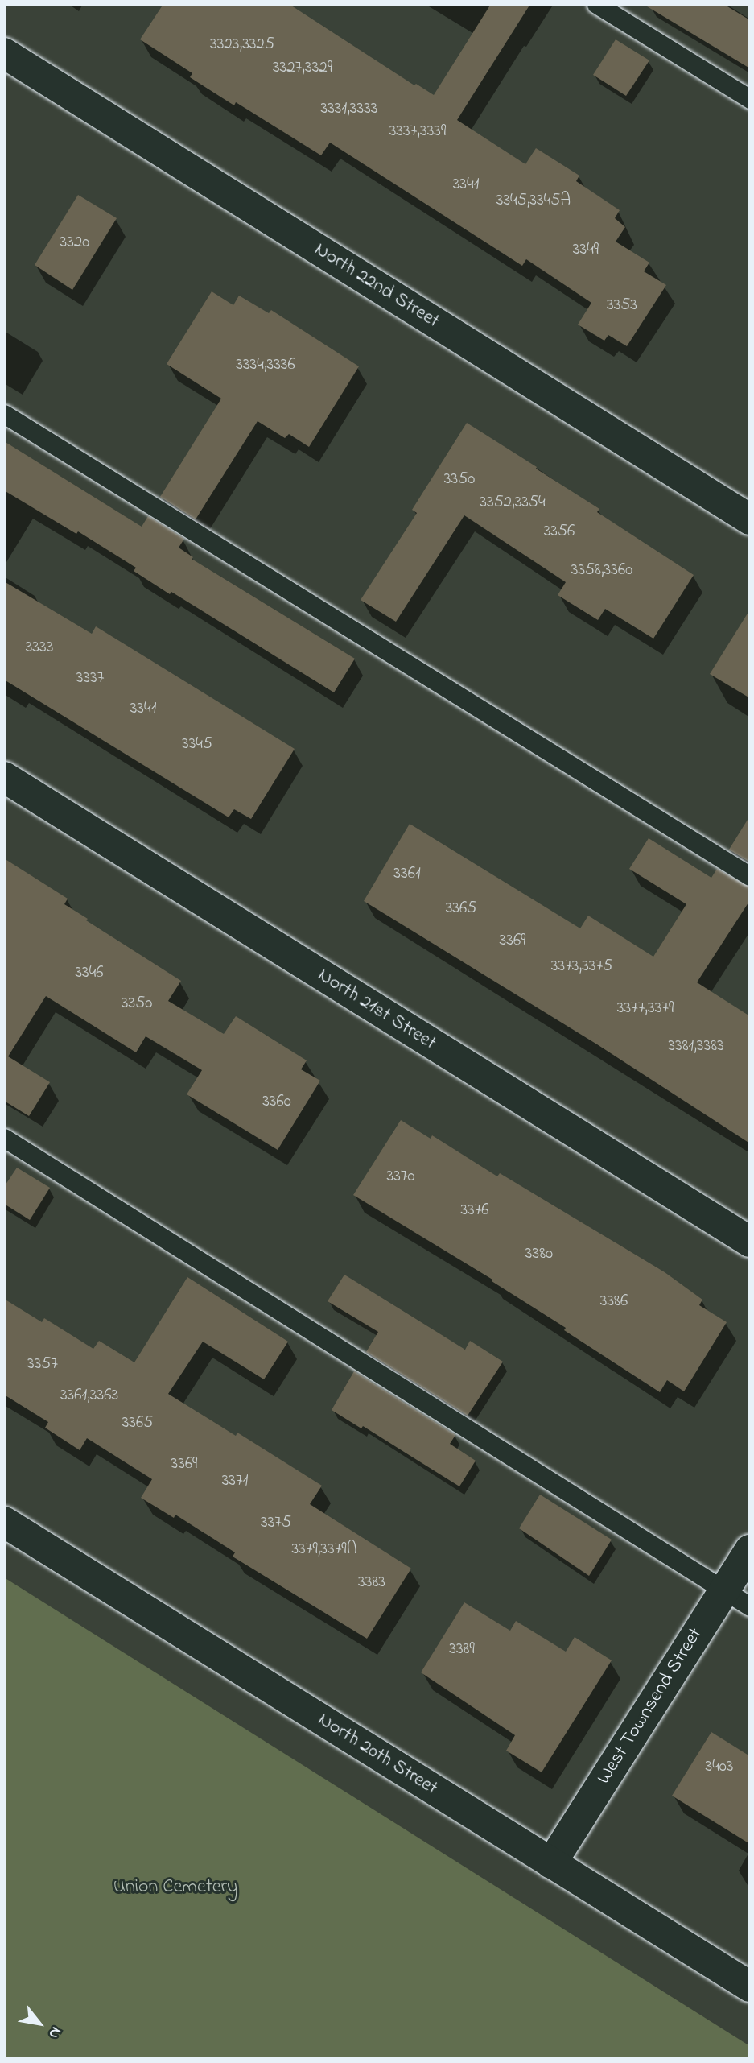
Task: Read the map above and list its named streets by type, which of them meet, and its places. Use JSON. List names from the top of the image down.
{
  "streets": {
    "street": [
      "North 22nd Street",
      "North 21st Street",
      "West Townsend Street",
      "North 20th Street"
    ]
  },
  "crossings": [
    ["West Townsend Street", "North 20th Street"]
  ],
  "parks": ["Union Cemetery"],
  "house_numbers": [
    "3323,3325",
    "3327,3329",
    "3331,3333",
    "3337,3339",
    "3341",
    "3345,3345A",
    "3320",
    "3349",
    "3353",
    "3334,3336",
    "3350",
    "3352,3354",
    "3356",
    "3358,3360",
    "3333",
    "3337",
    "3341",
    "3345",
    "3361",
    "3365",
    "3369",
    "3373,3375",
    "3346",
    "3350",
    "3377,3379",
    "3381,3383",
    "3360",
    "3370",
    "3376",
    "3380",
    "3386",
    "3357",
    "3361,3363",
    "3365",
    "3369",
    "3371",
    "3375",
    "3379,3379A",
    "3383",
    "3389",
    "3403"
  ],
  "north": "bottom right"
}
